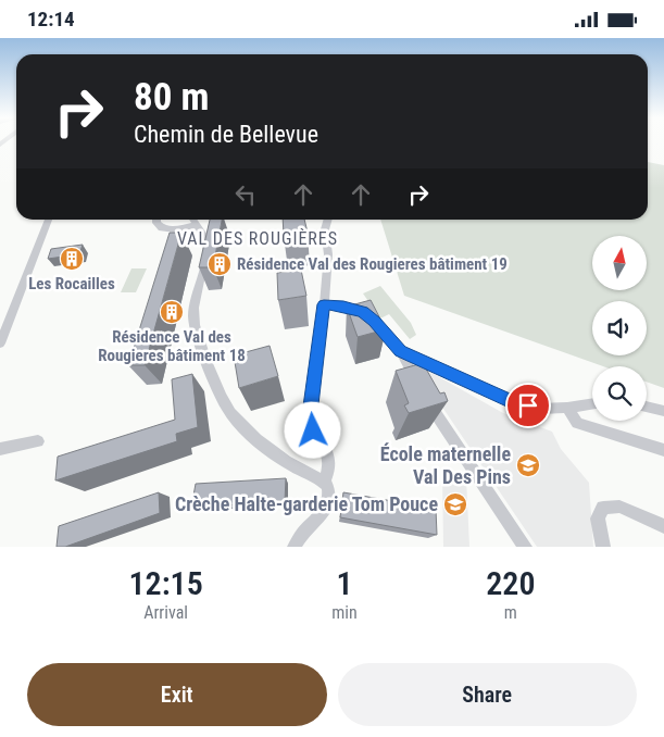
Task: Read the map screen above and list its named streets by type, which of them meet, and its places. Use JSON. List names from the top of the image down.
{
  "districts": ["VAL DES ROUGIÈRES"],
  "places": {
    "building": ["Les Rocailles", "Résidence Val des Rougieres bâtiment 19", "Résidence Val des Rougieres bâtiment 18"],
    "school or university": ["École maternelle Val Des Pins", "Crèche Halte-garderie Tom Pouce"]
  },
  "north": "top",
  "page": {
    "status": "12:14",
    "turn": ["80 m", "Chemin de Bellevue"],
    "eta": [
      "12:15",
      "Arrival",
      "1",
      "min",
      "220",
      "m"
    ],
    "buttons": ["Exit", "Share"]
  }
}
